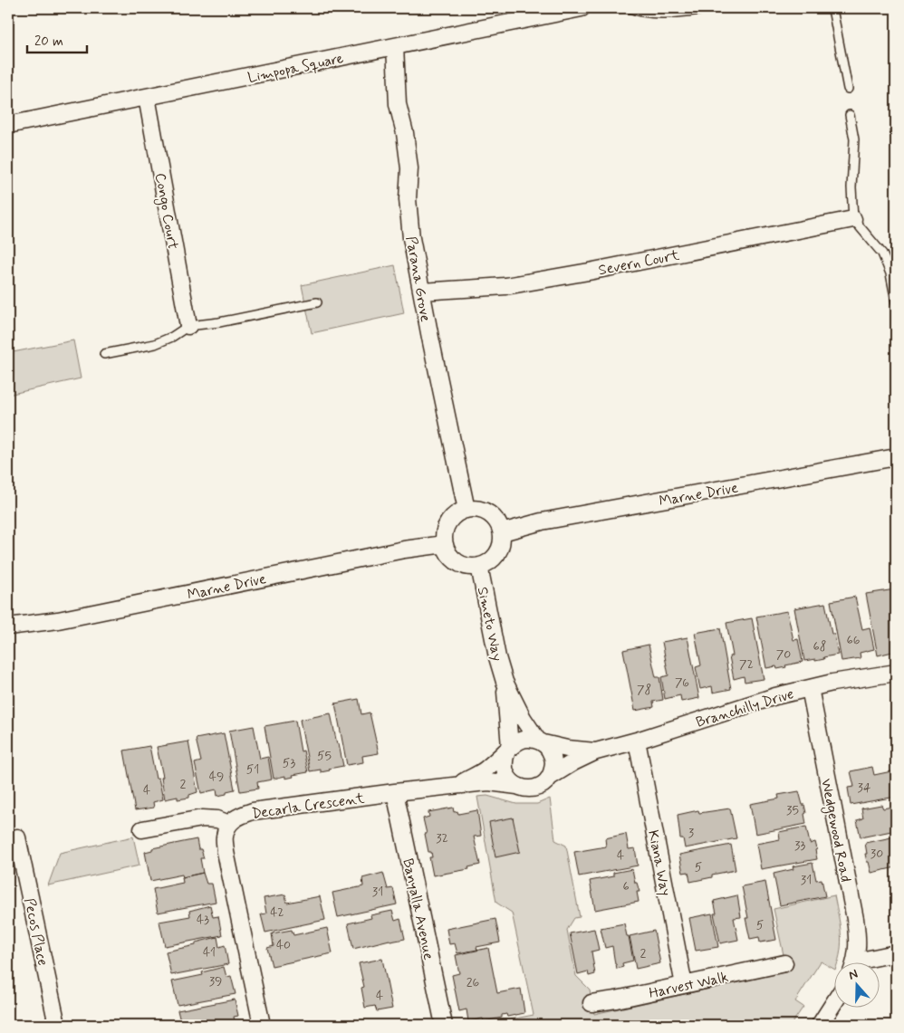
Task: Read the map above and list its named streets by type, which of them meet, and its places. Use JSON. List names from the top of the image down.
{
  "streets": {
    "street": [
      "Limpopa Square",
      "Congo Court",
      "Severn Court",
      "Parana Grove",
      "Marne Drive",
      "Simeto Way",
      "Branchilly Drive",
      "Decarla Crescent",
      "Wedgewood Road",
      "Kiana Way",
      "Banyalla Avenue",
      "Pecos Place",
      "Harvest Walk"
    ]
  },
  "crossings": [
    ["Limpopa Square", "Congo Court"],
    ["Limpopa Square", "Parana Grove"],
    ["Severn Court", "Parana Grove"],
    ["Parana Grove", "Marne Drive"],
    ["Parana Grove", "Simeto Way"],
    ["Marne Drive", "Simeto Way"],
    ["Simeto Way", "Branchilly Drive"],
    ["Simeto Way", "Decarla Crescent"],
    ["Branchilly Drive", "Decarla Crescent"],
    ["Branchilly Drive", "Wedgewood Road"],
    ["Branchilly Drive", "Kiana Way"],
    ["Decarla Crescent", "Banyalla Avenue"],
    ["Kiana Way", "Harvest Walk"]
  ],
  "house_numbers": [
    "66",
    "68",
    "70",
    "72",
    "76",
    "78",
    "55",
    "53",
    "51",
    "49",
    "2",
    "34",
    "4",
    "35",
    "3",
    "32",
    "33",
    "30",
    "4",
    "5",
    "31",
    "6",
    "31",
    "42",
    "43",
    "5",
    "40",
    "41",
    "2",
    "39",
    "26",
    "4"
  ],
  "scale_bar": "20 m",
  "north": "top"
}
